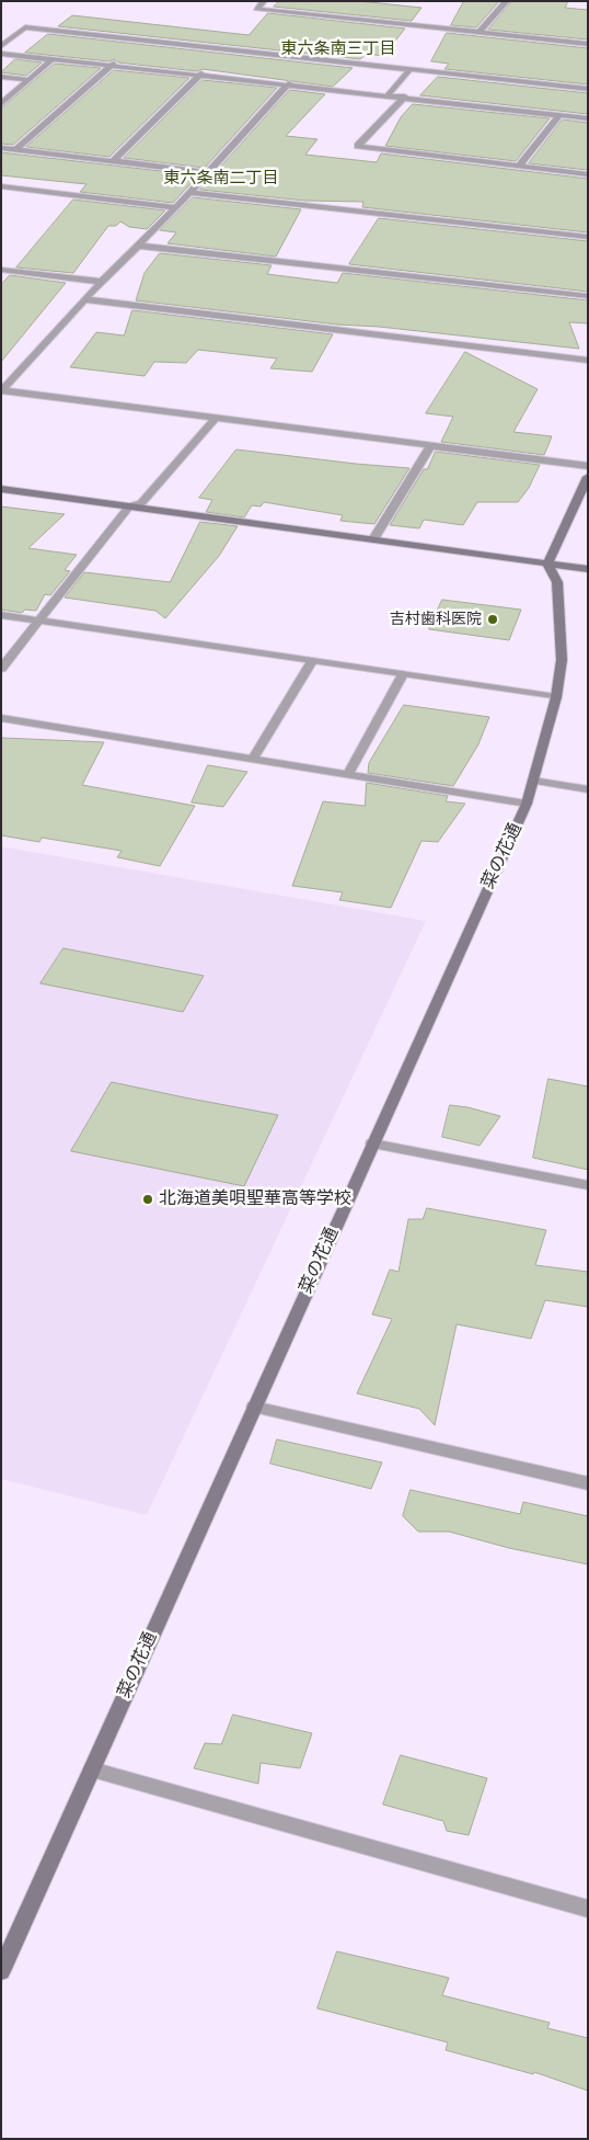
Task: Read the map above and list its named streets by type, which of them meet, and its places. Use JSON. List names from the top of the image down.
{
  "streets": {
    "street": ["菜の花通"]
  },
  "districts": ["東六条南三丁目", "東六条南二丁目"],
  "places": ["吉村歯科医院", "北海道美唄聖華高等学校"]
}
